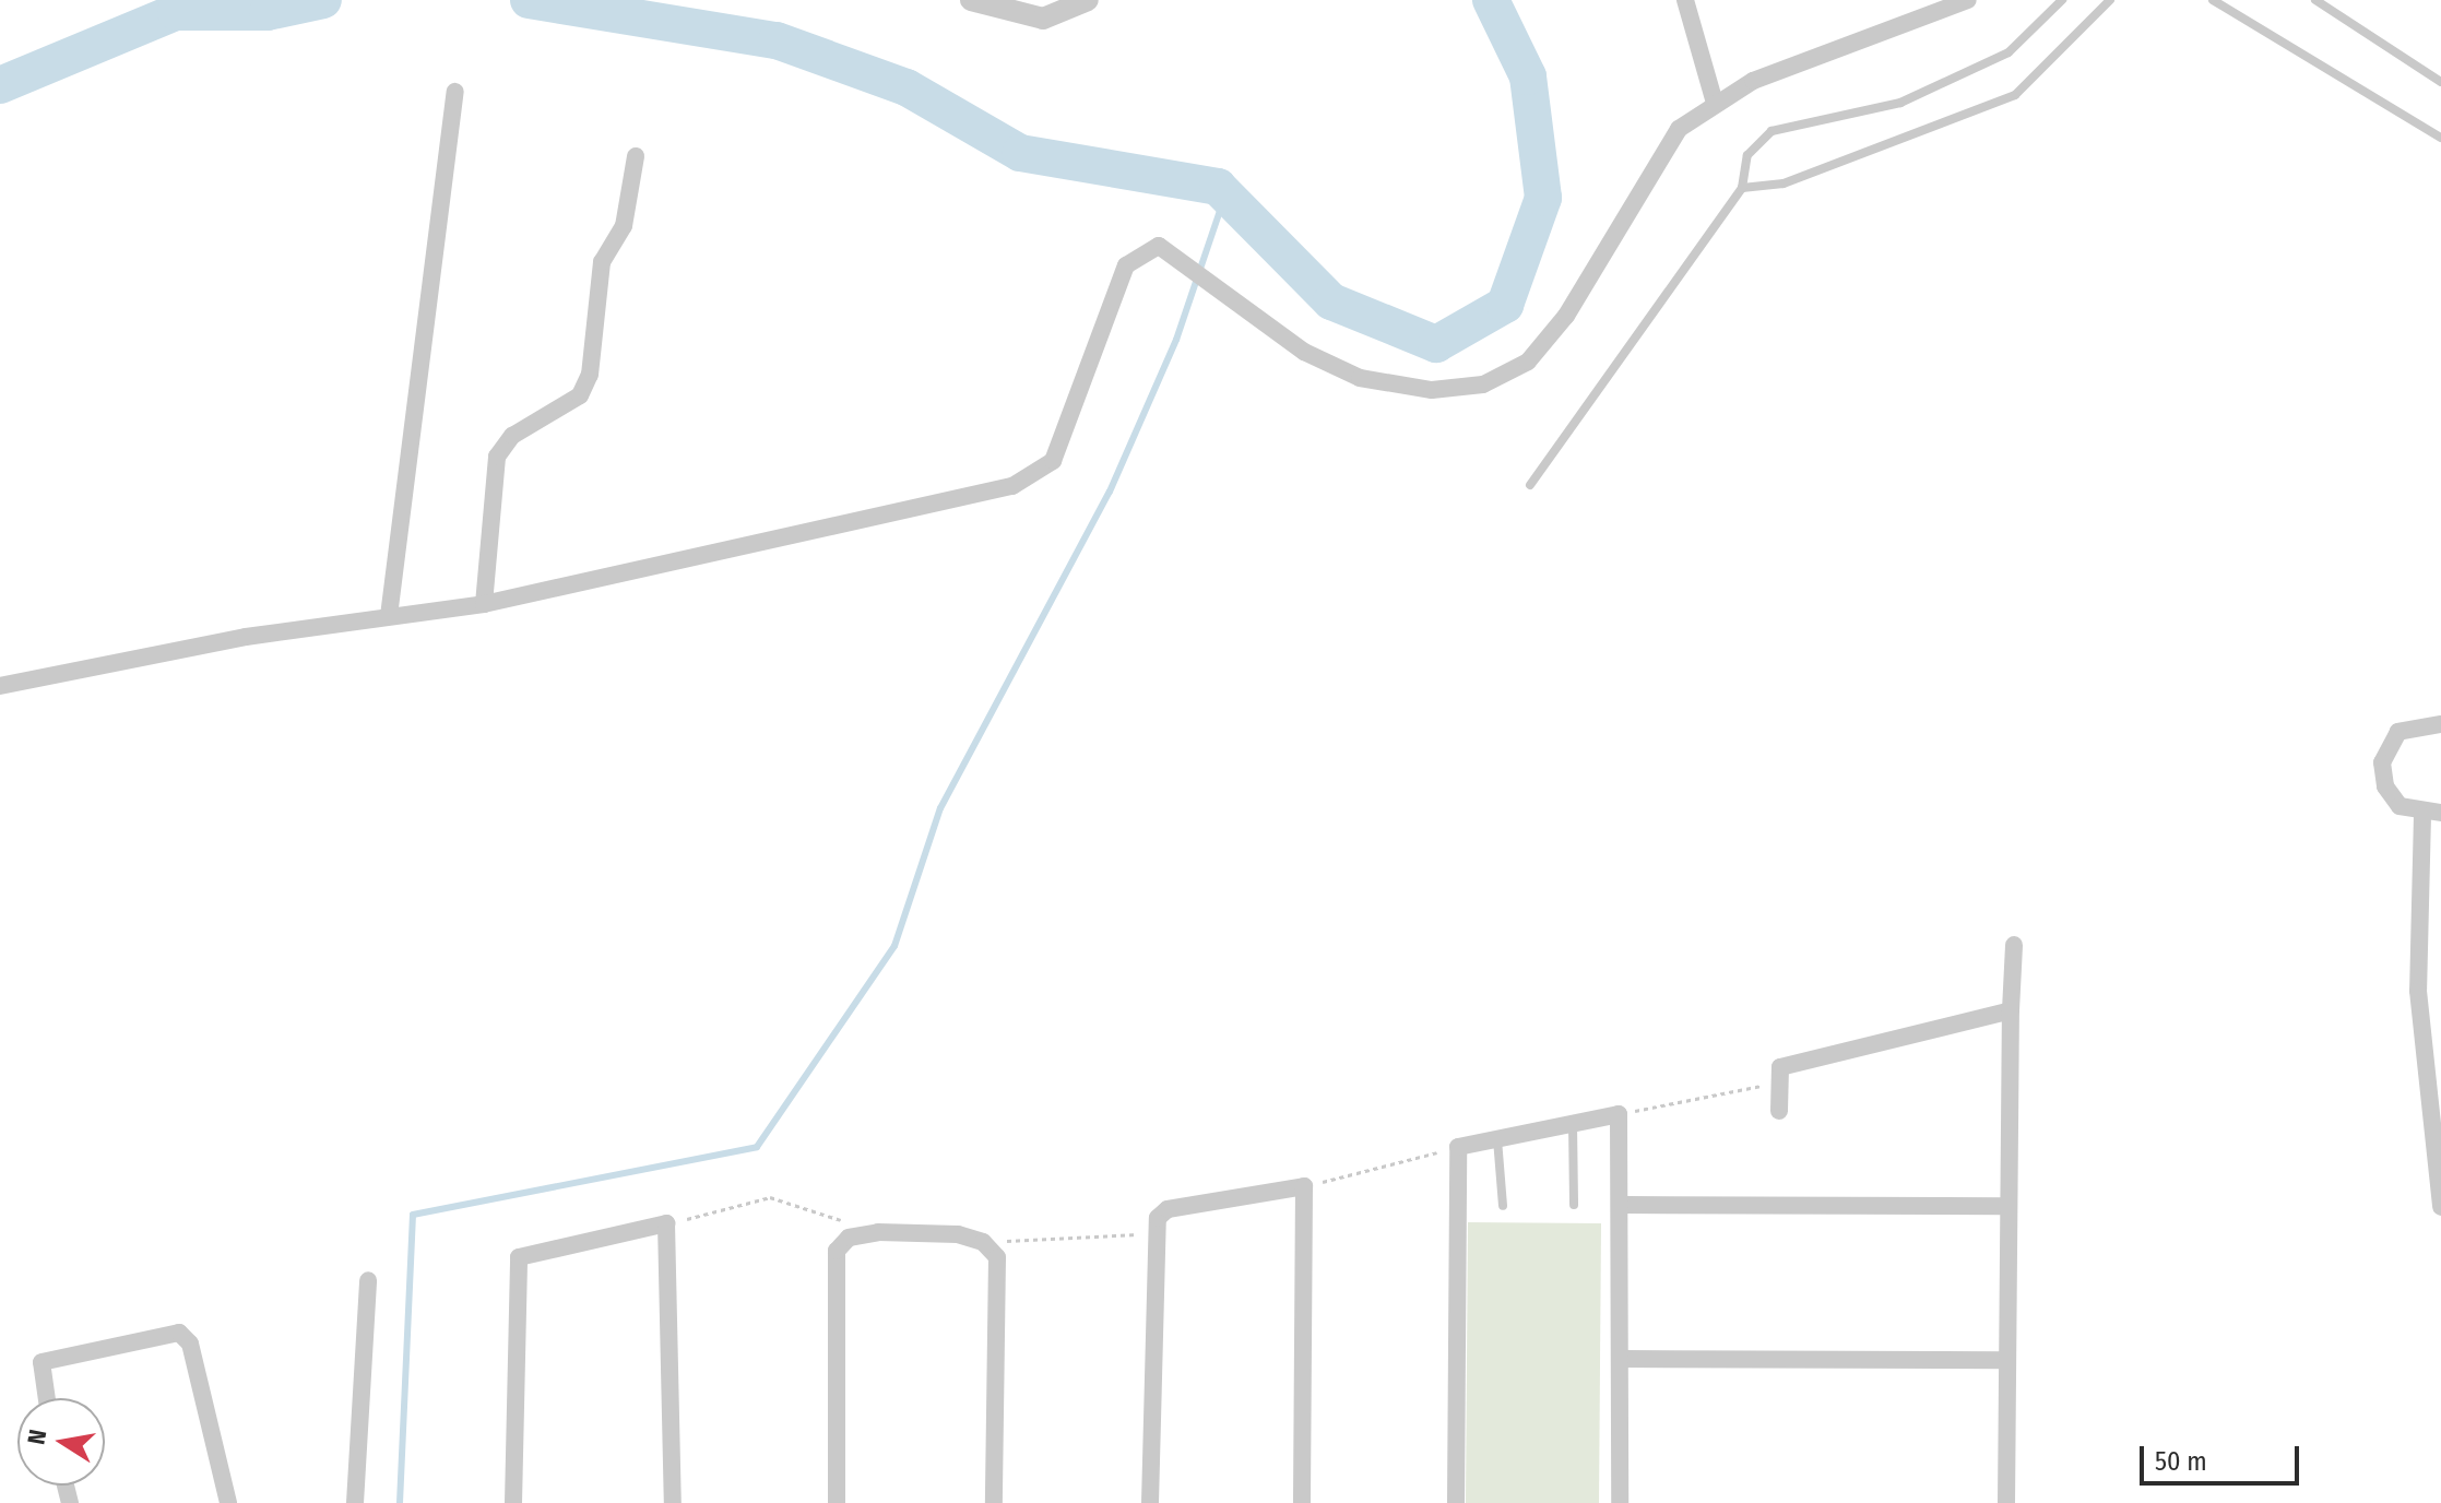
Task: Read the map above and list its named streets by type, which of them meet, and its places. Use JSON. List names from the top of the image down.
{
  "scale_bar": "50 m",
  "north": "left"
}
